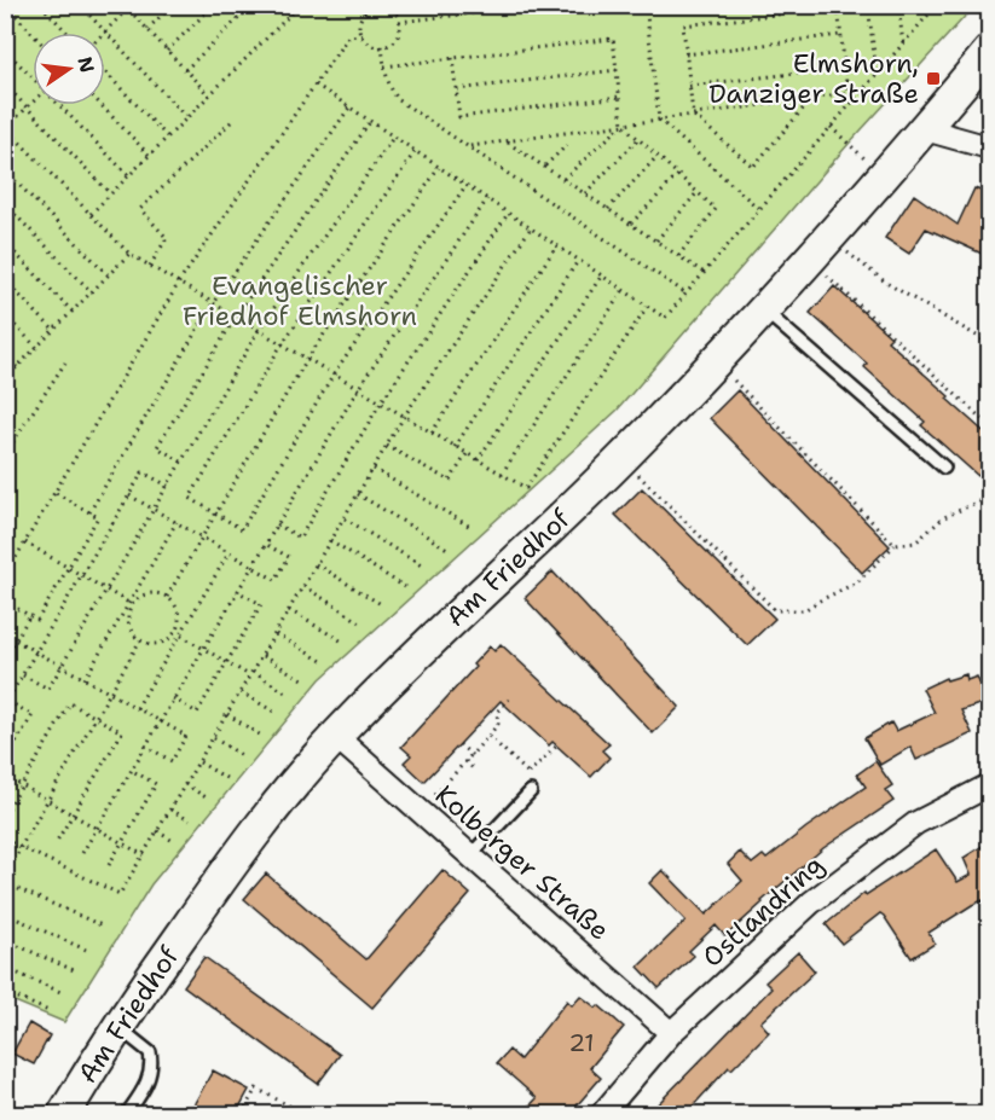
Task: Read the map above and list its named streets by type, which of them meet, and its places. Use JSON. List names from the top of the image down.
{
  "streets": {
    "street": ["Am Friedhof", "Kolberger Straße", "Ostlandring"]
  },
  "crossings": [
    ["Am Friedhof", "Kolberger Straße"],
    ["Kolberger Straße", "Ostlandring"]
  ],
  "parks": ["Evangelischer Friedhof Elmshorn"],
  "places": {
    "transit": ["Elmshorn, Danziger Straße"]
  },
  "house_numbers": ["21"],
  "north": "right"
}
